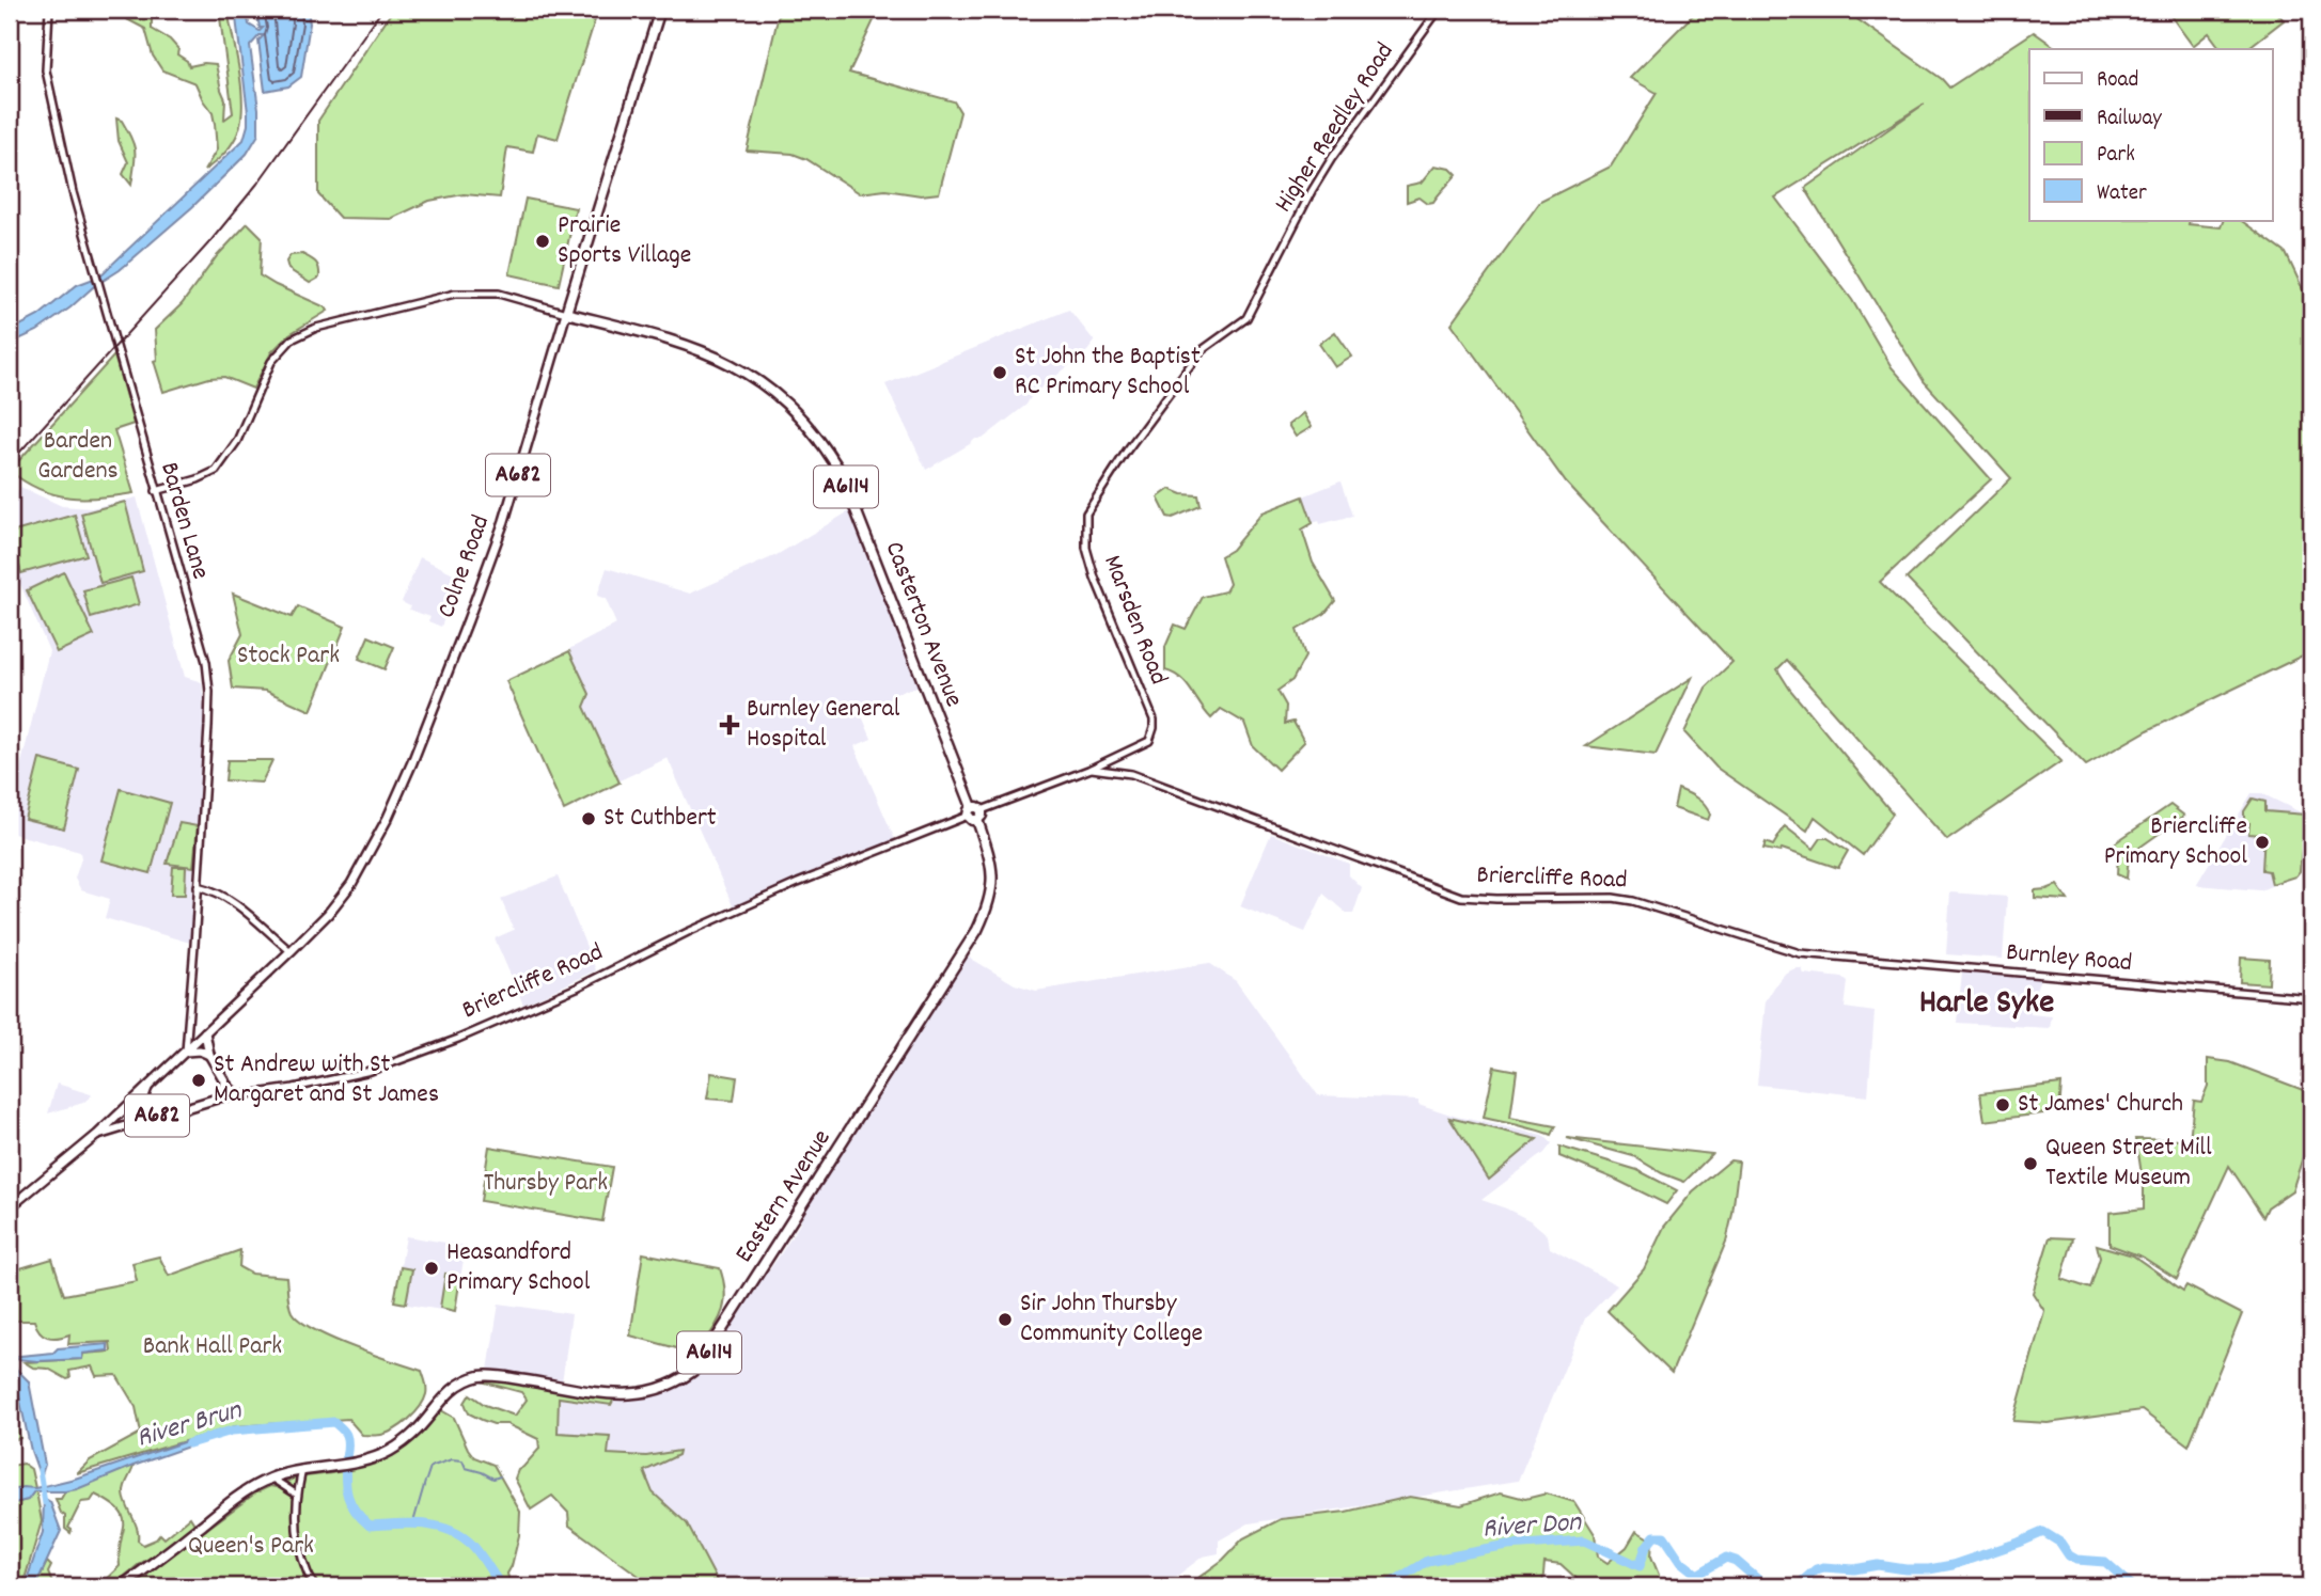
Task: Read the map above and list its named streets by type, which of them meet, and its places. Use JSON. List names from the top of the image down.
{
  "streets": {
    "highway": [
      "A682",
      "A6114",
      "Colne Road",
      "Casterton Avenue",
      "Eastern Avenue"
    ],
    "main road": ["Briercliffe Road"],
    "street": [
      "Higher Reedley Road",
      "Barden Lane",
      "Marsden Road",
      "Burnley Road"
    ]
  },
  "crossings": [
    ["Higher Reedley Road", "Marsden Road"],
    ["A682", "Barden Lane"],
    ["A682", "Colne Road"],
    ["A682", "Briercliffe Road"],
    ["A6114", "Eastern Avenue"],
    ["Barden Lane", "Colne Road"],
    ["Colne Road", "Casterton Avenue"],
    ["Marsden Road", "Briercliffe Road"],
    ["Casterton Avenue", "Briercliffe Road"],
    ["Casterton Avenue", "Eastern Avenue"],
    ["Briercliffe Road", "Burnley Road"],
    ["Briercliffe Road", "Eastern Avenue"]
  ],
  "districts": ["Harle Syke"],
  "water": ["River Brun", "River Don"],
  "parks": [
    "Barden Gardens",
    "Stock Park",
    "Thursby Park",
    "Bank Hall Park",
    "Queen's Park"
  ],
  "places": {
    "other": [
      "Prairie Sports Village",
      "St John the Baptist RC Primary School",
      "St Cuthbert",
      "Briercliffe Primary School",
      "St Andrew with St Margaret and St James",
      "St James' Church",
      "Queen Street Mill Textile Museum",
      "Heasandford Primary School",
      "Sir John Thursby Community College"
    ],
    "health": ["Burnley General Hospital"]
  },
  "legend": [
    "Road",
    "Railway",
    "Park",
    "Water"
  ]
}
